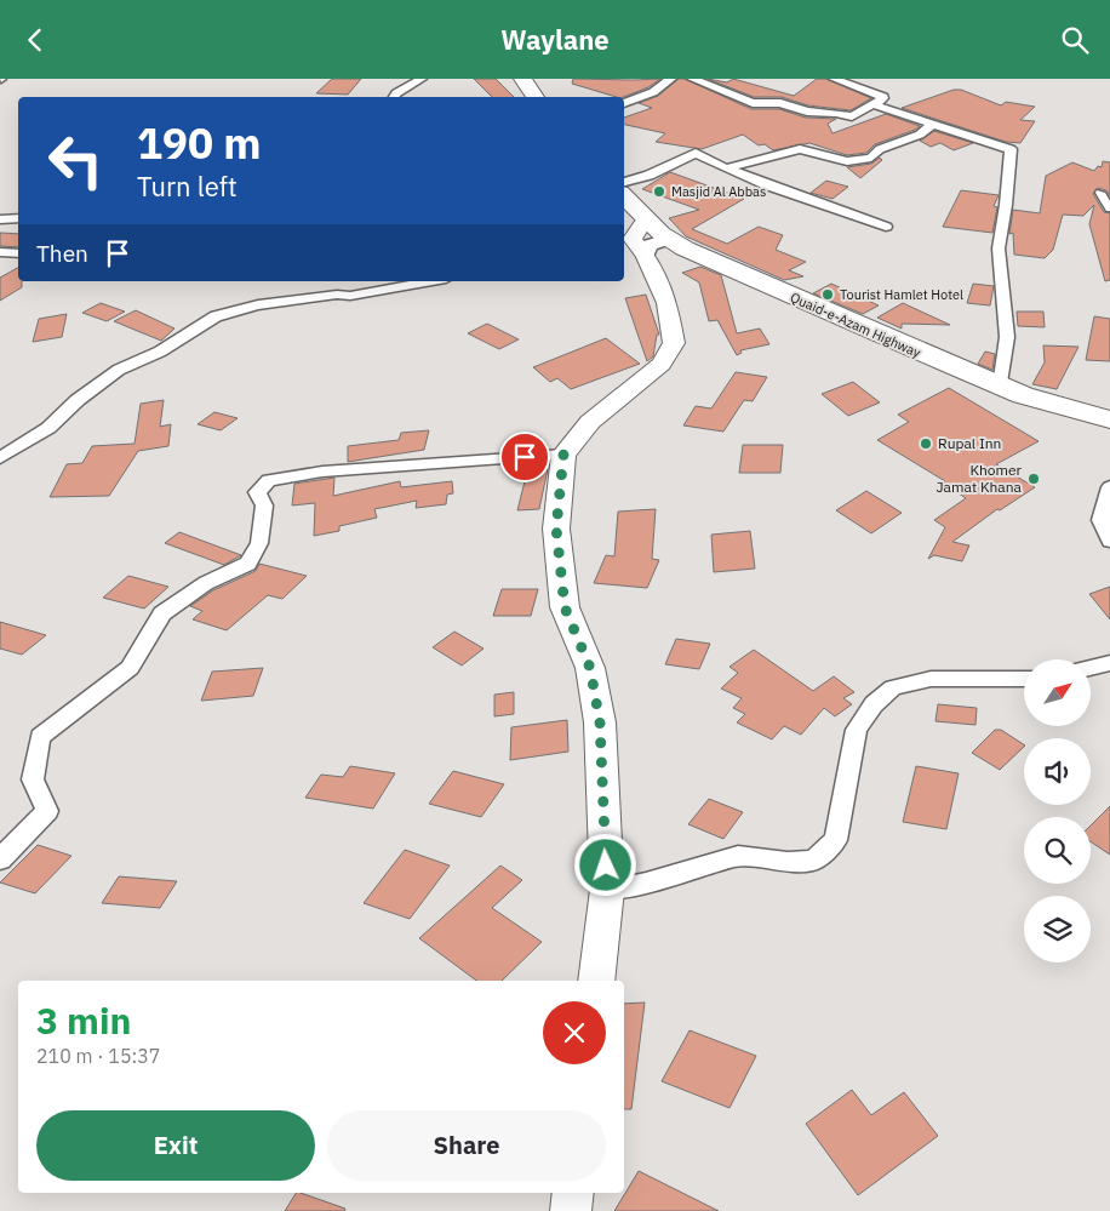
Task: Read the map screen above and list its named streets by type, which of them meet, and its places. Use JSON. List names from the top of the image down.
{
  "streets": {
    "highway": ["Quaid-e-Azam Highway"]
  },
  "places": [
    "Masjid Al Abbas",
    "Tourist Hamlet Hotel",
    "Rupal Inn",
    "Khomer Jamat Khana"
  ],
  "north": "top right",
  "page": {
    "header": "Waylane",
    "turn": ["190 m", "Turn left"],
    "then": "Then",
    "heading": ["3 min", "210 m · 15:37"],
    "buttons": ["Exit", "Share"]
  }
}
